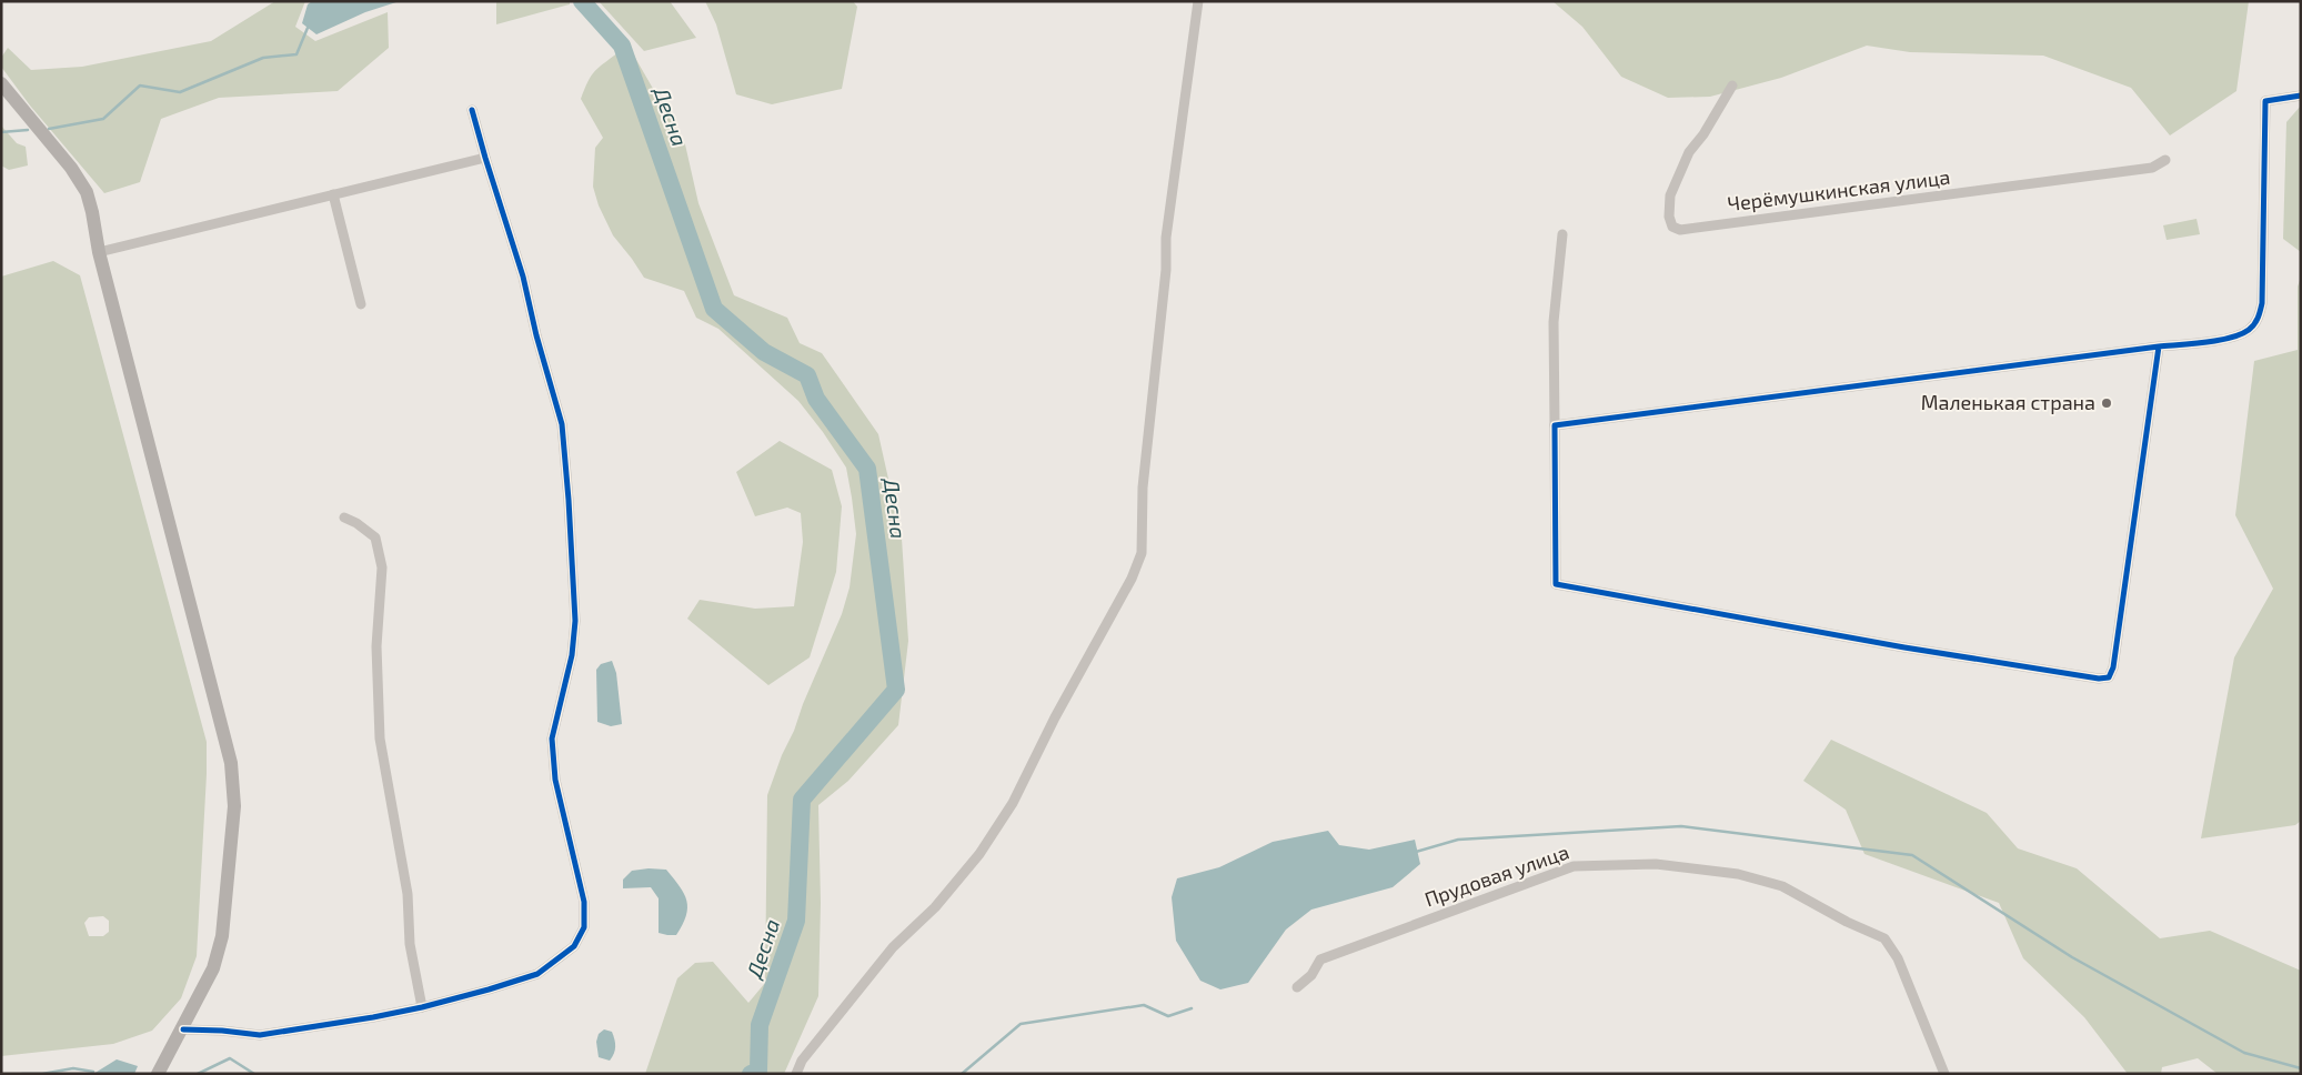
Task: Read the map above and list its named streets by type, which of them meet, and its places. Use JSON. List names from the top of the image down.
{
  "streets": {
    "street": ["Черёмушкинская улица", "Прудовая улица"]
  },
  "water": ["Десна"],
  "places": ["Маленькая страна"]
}
